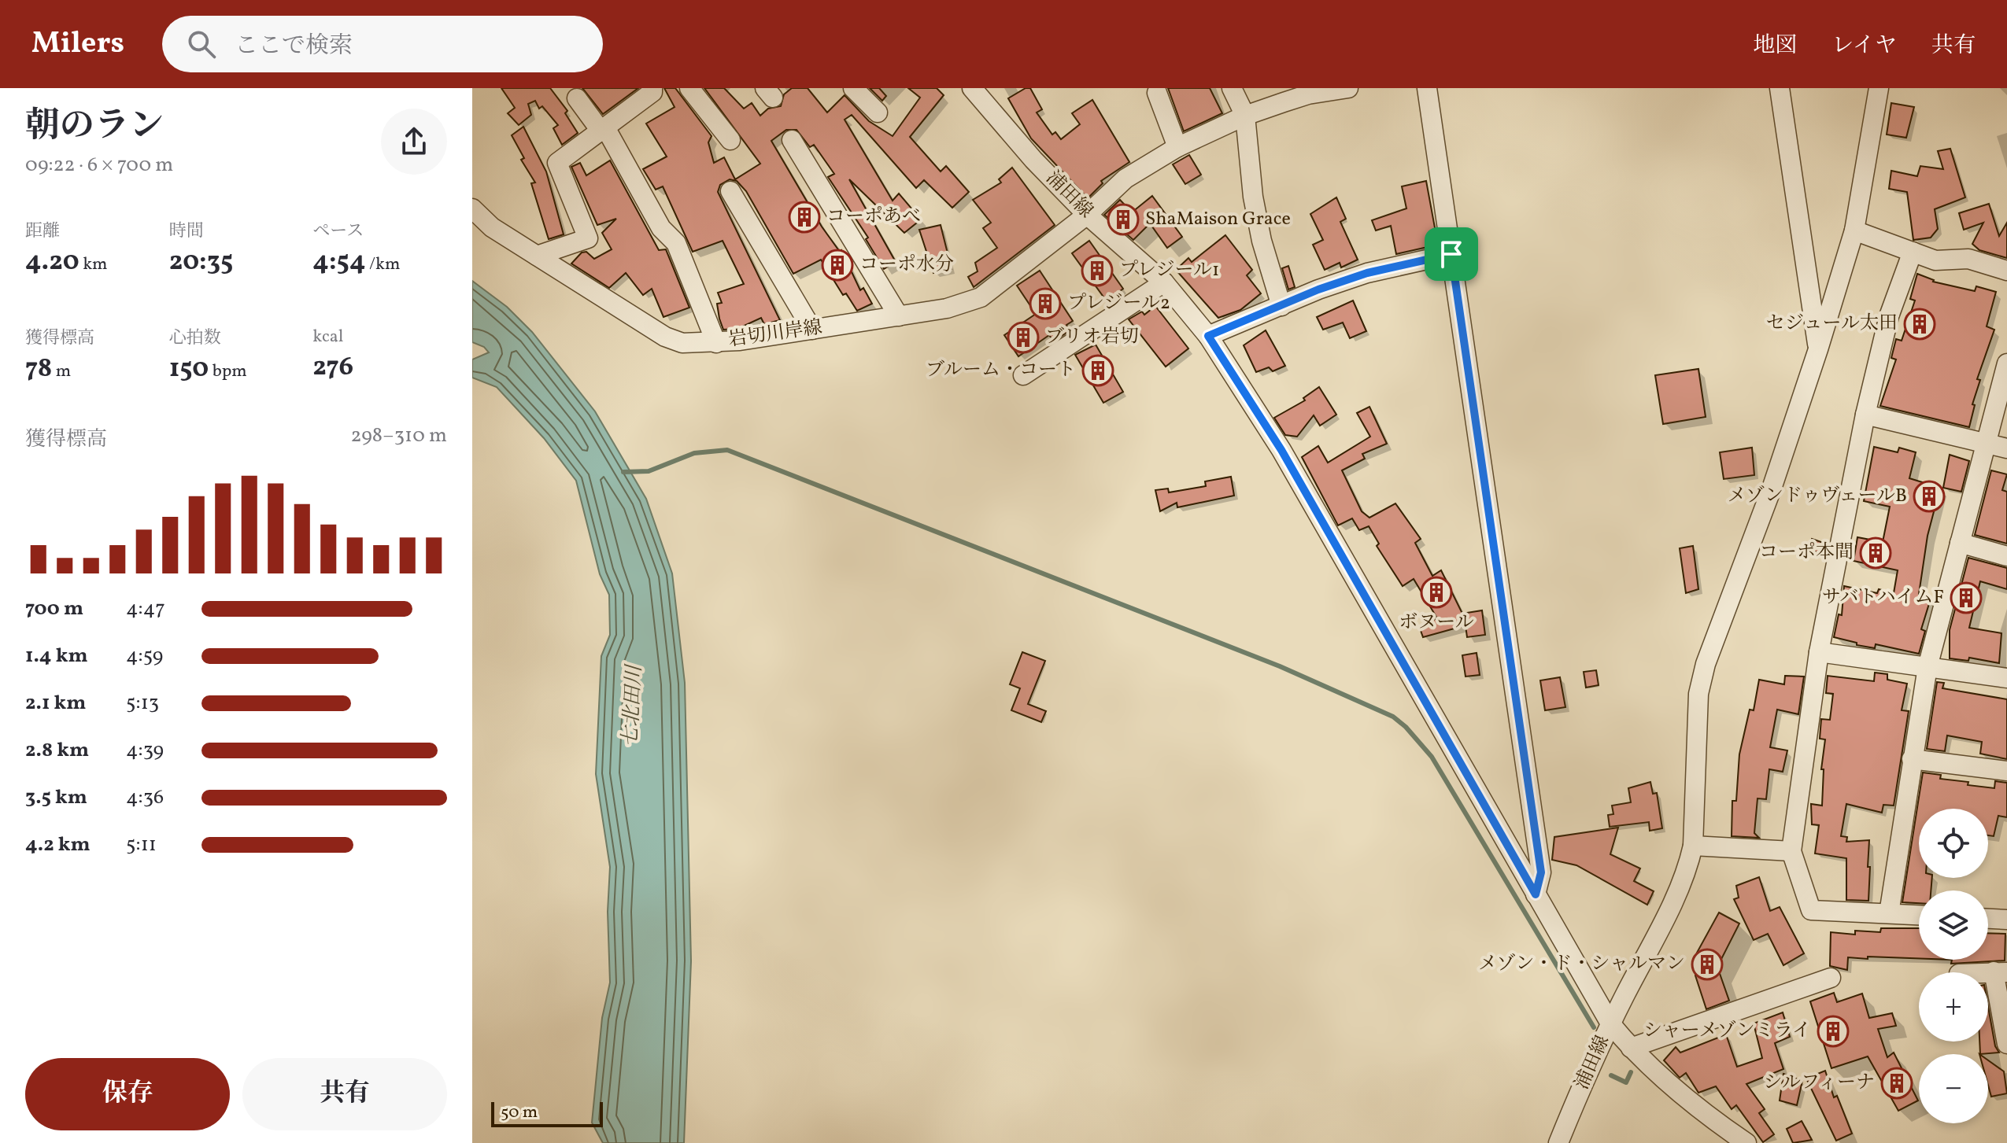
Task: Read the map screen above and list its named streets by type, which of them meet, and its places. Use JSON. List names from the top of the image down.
{
  "streets": {
    "street": ["浦田線", "岩切川岸線"]
  },
  "crossings": [
    ["浦田線", "岩切川岸線"]
  ],
  "water": ["七北田川"],
  "places": {
    "building": [
      "コーポあべ",
      "ShaMaison Grace",
      "コーポ水分",
      "プレジール1",
      "プレジール2",
      "セジュール太田",
      "ブリオ岩切",
      "ブルーム・コート",
      "メゾンドゥヴェールB",
      "コーポ本間",
      "ボヌール",
      "サバトハイムF",
      "メゾン・ド・シャルマン",
      "シャーメゾンミライ",
      "シルフィーナ"
    ]
  },
  "scale_bar": "50 m",
  "page": {
    "header": "Milers",
    "search": "ここで検索",
    "nav": ["地図", "レイヤ", "共有"],
    "heading": ["朝のラン", "09:22 · 6 × 700 m"],
    "stats": [
      ["距離", "4.20 km"],
      ["時間", "20:35"],
      ["ペース", "4:54 /km"],
      ["獲得標高", "78 m"],
      ["心拍数", "150 bpm"],
      ["kcal", "276"]
    ],
    "chart": ["獲得標高", "298–310 m"],
    "list": [
      {
        "name": "700 m",
        "note": "4:47"
      },
      {
        "name": "1.4 km",
        "note": "4:59"
      },
      {
        "name": "2.1 km",
        "note": "5:13"
      },
      {
        "name": "2.8 km",
        "note": "4:39"
      },
      {
        "name": "3.5 km",
        "note": "4:36"
      },
      {
        "name": "4.2 km",
        "note": "5:11"
      }
    ],
    "map_buttons": ["+", "−"],
    "buttons": ["保存", "共有"],
    "scale": "50 m"
  }
}
